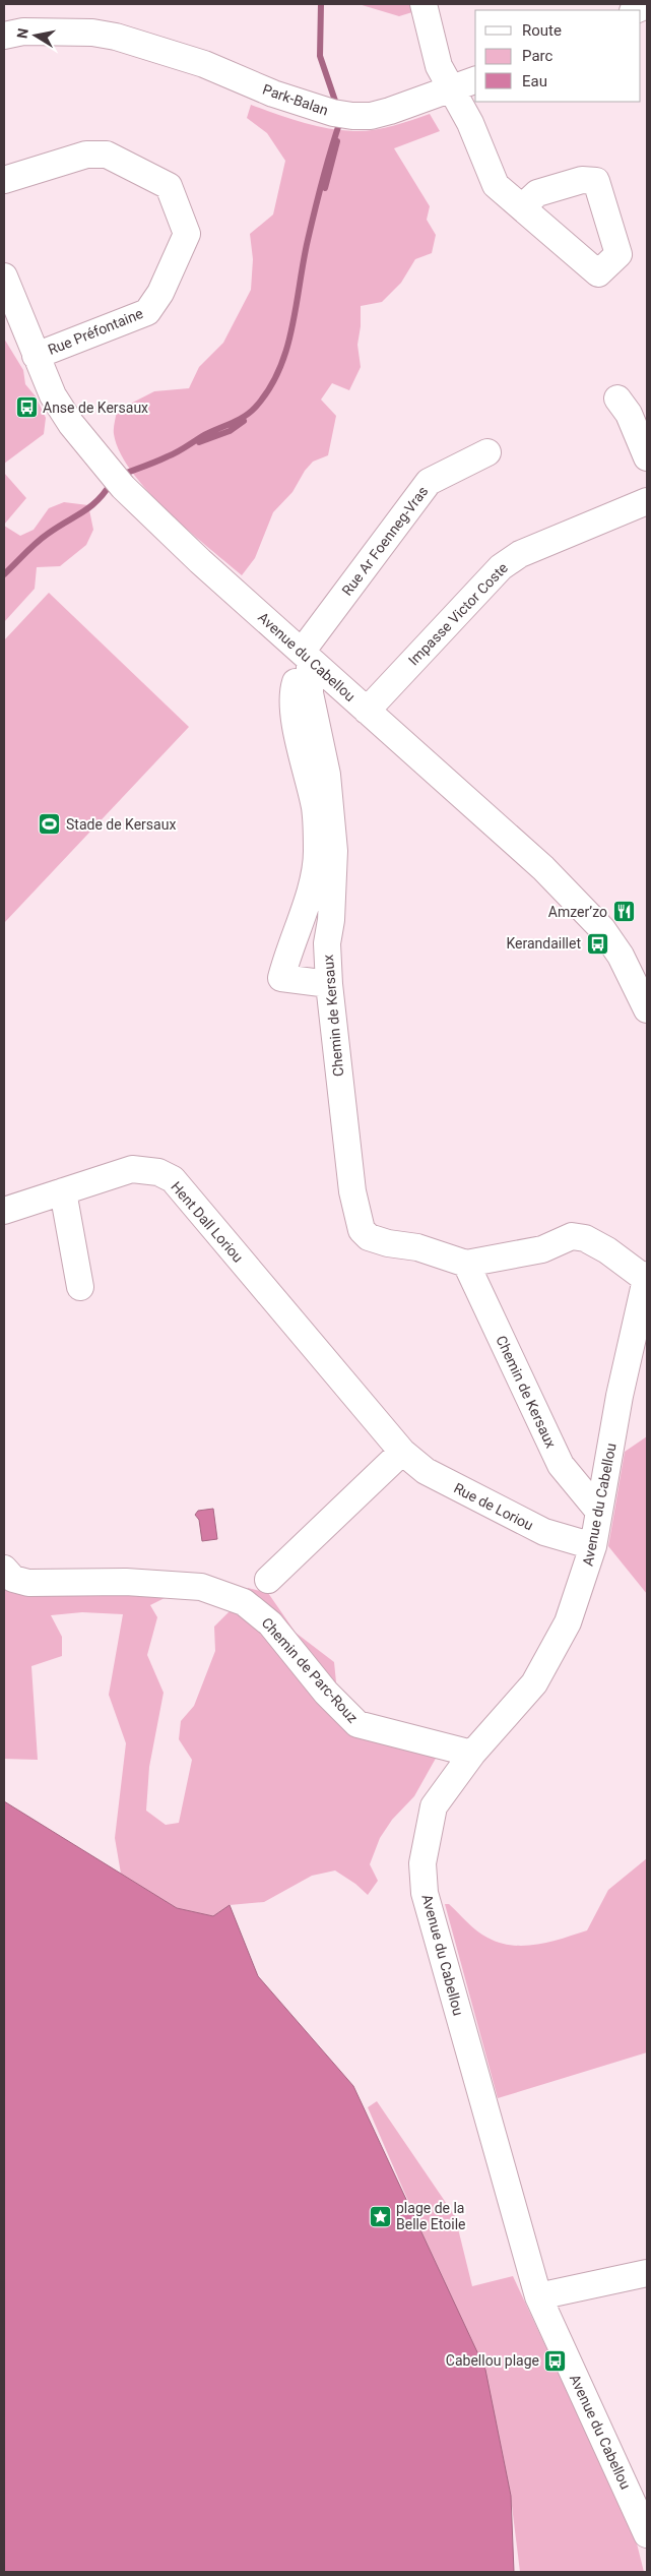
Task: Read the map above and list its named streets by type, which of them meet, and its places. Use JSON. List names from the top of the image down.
{
  "streets": {
    "street": [
      "Park-Balan",
      "Rue Préfontaine",
      "Rue Ar Foenneg-Vras",
      "Impasse Victor Coste",
      "Avenue du Cabellou",
      "Chemin de Kersaux",
      "Hent Dall Loriou",
      "Rue de Loriou",
      "Chemin de Parc-Rouz"
    ]
  },
  "crossings": [
    ["Rue Préfontaine", "Avenue du Cabellou"],
    ["Rue Ar Foenneg-Vras", "Avenue du Cabellou"],
    ["Rue Ar Foenneg-Vras", "Chemin de Kersaux"],
    ["Impasse Victor Coste", "Avenue du Cabellou"],
    ["Avenue du Cabellou", "Chemin de Kersaux"],
    ["Avenue du Cabellou", "Rue de Loriou"],
    ["Avenue du Cabellou", "Chemin de Parc-Rouz"],
    ["Hent Dall Loriou", "Rue de Loriou"]
  ],
  "places": {
    "bus stop": ["Anse de Kersaux", "Kerandaillet", "Cabellou plage"],
    "sports": ["Stade de Kersaux"],
    "restaurant": ["Amzer’zo"],
    "place": ["plage de la Belle Etoile"]
  },
  "legend": ["Route", "Parc", "Eau"],
  "north": "left"
}
